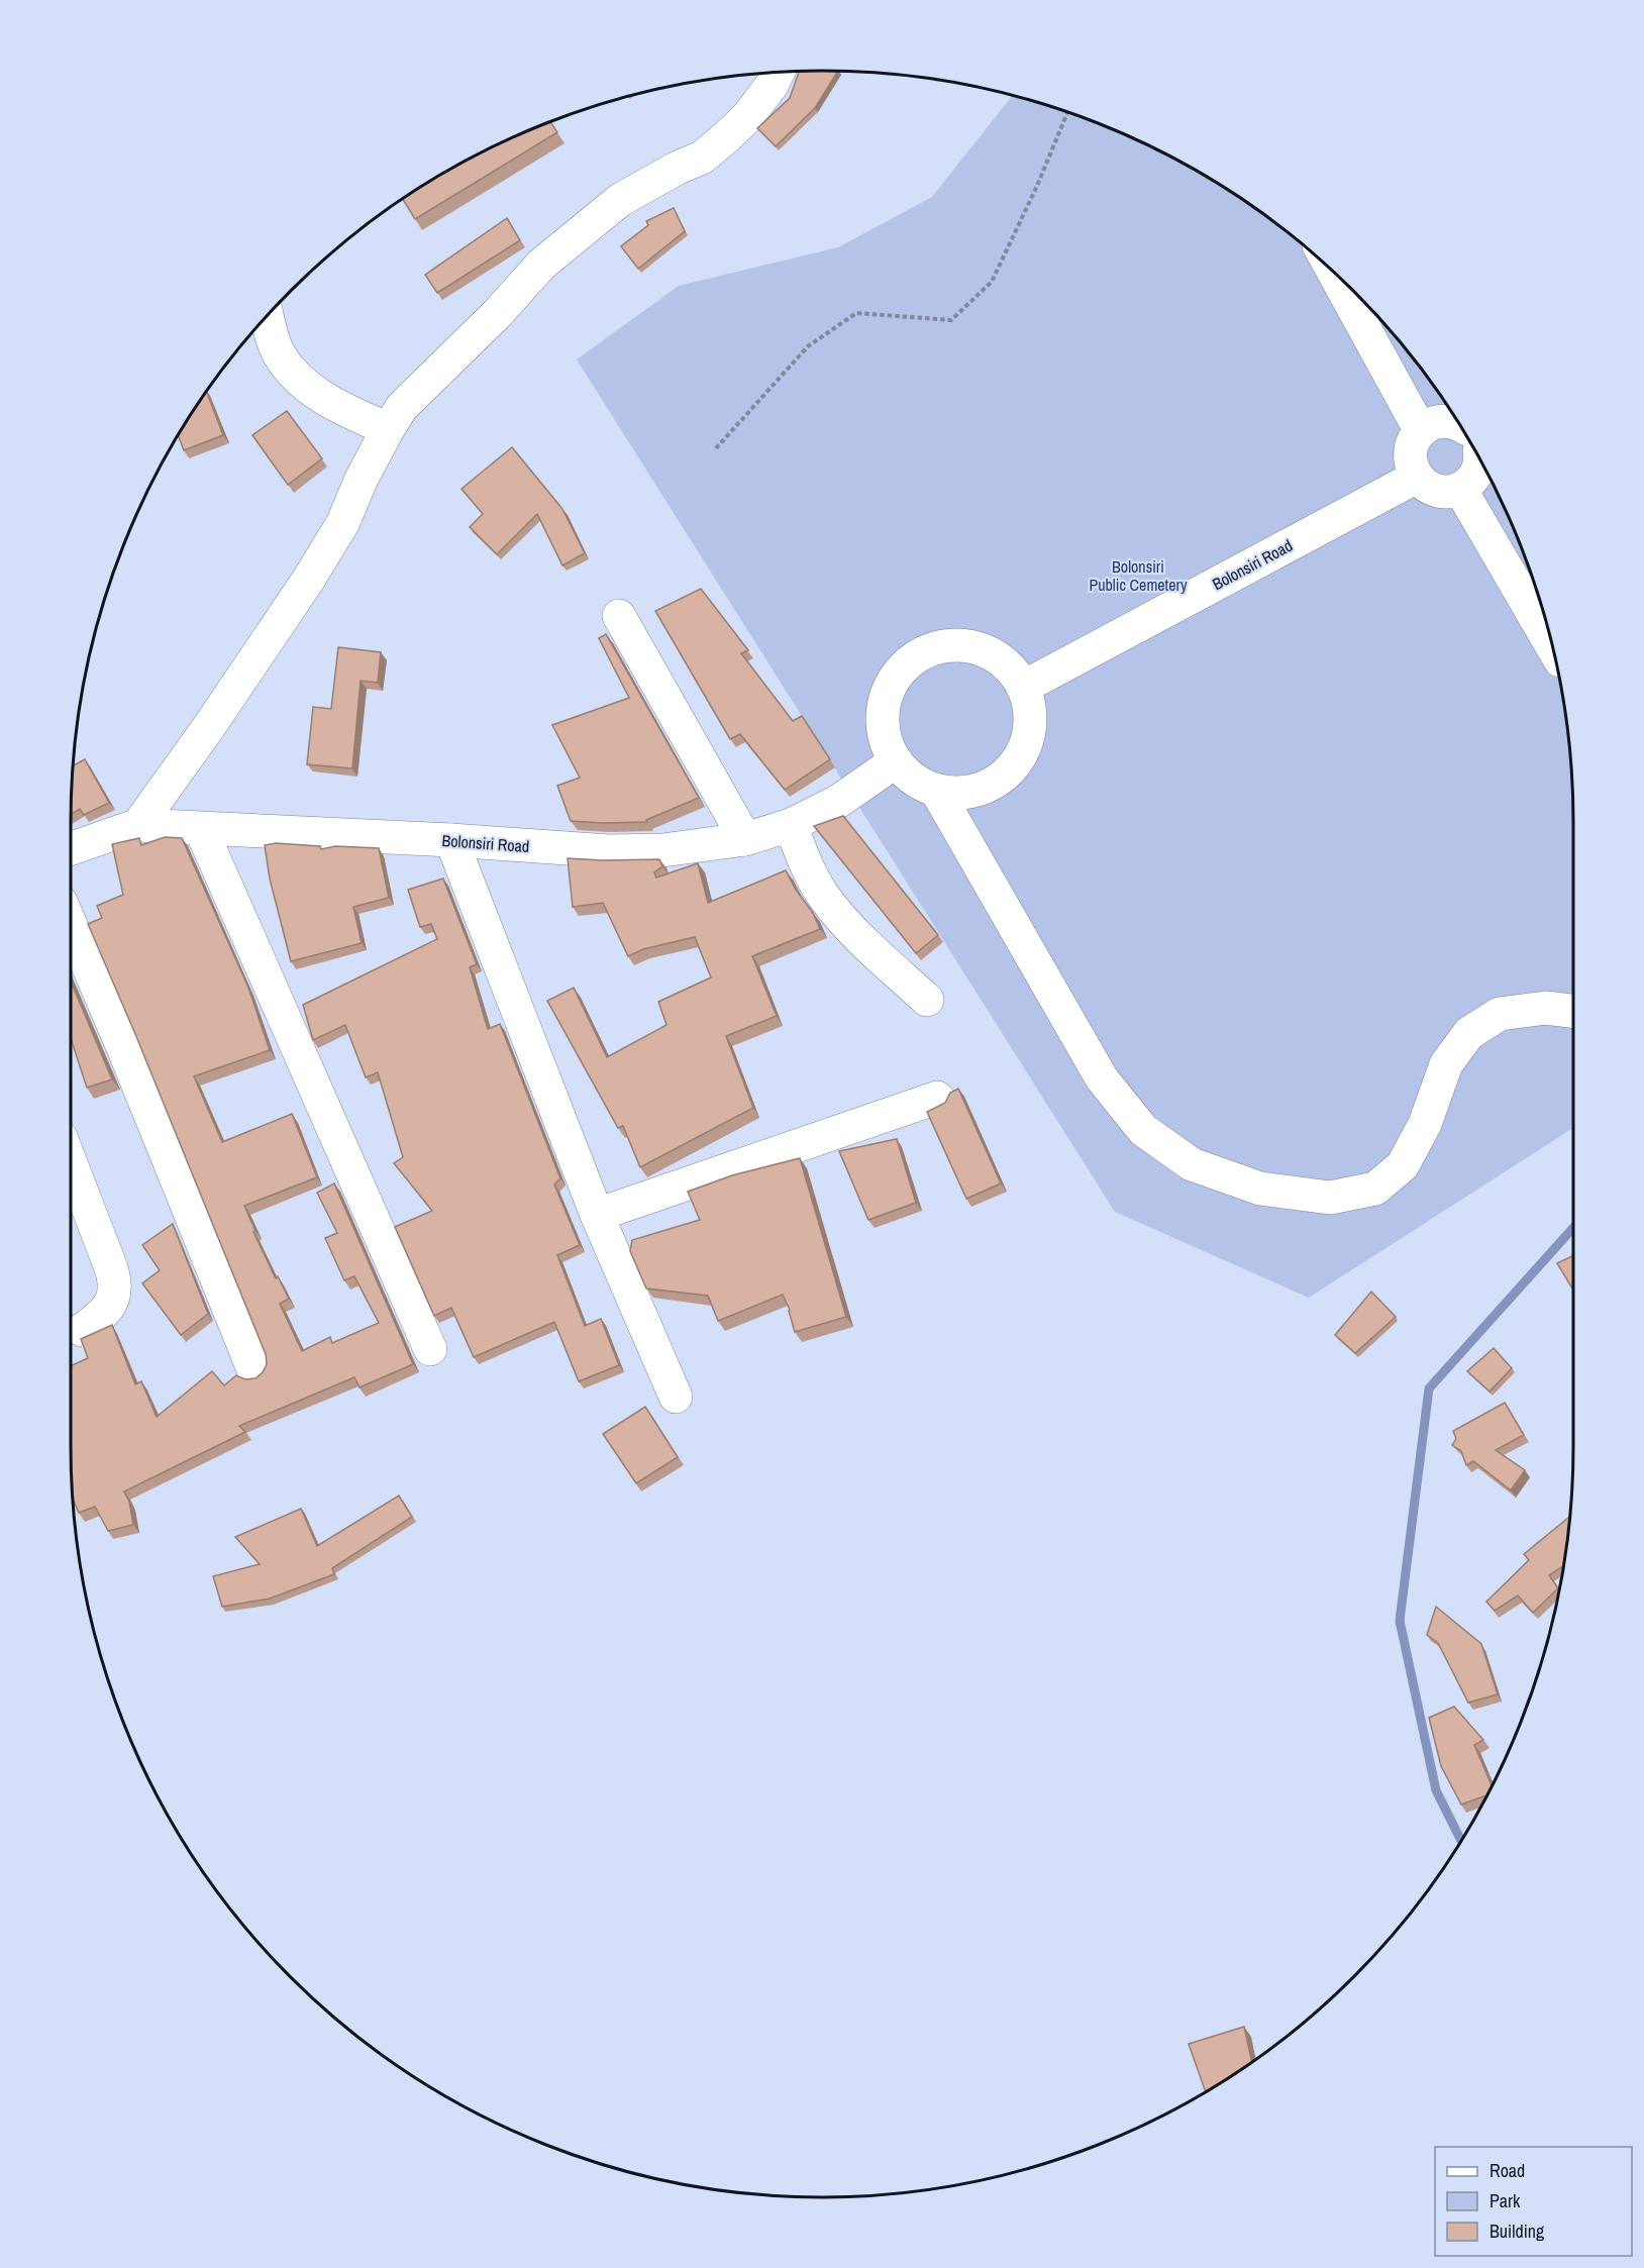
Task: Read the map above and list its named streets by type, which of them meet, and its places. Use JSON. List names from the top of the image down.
{
  "streets": {
    "street": ["Bolonsiri Road"]
  },
  "parks": ["Bolonsiri Public Cemetery"],
  "legend": ["Road", "Park", "Building"]
}
